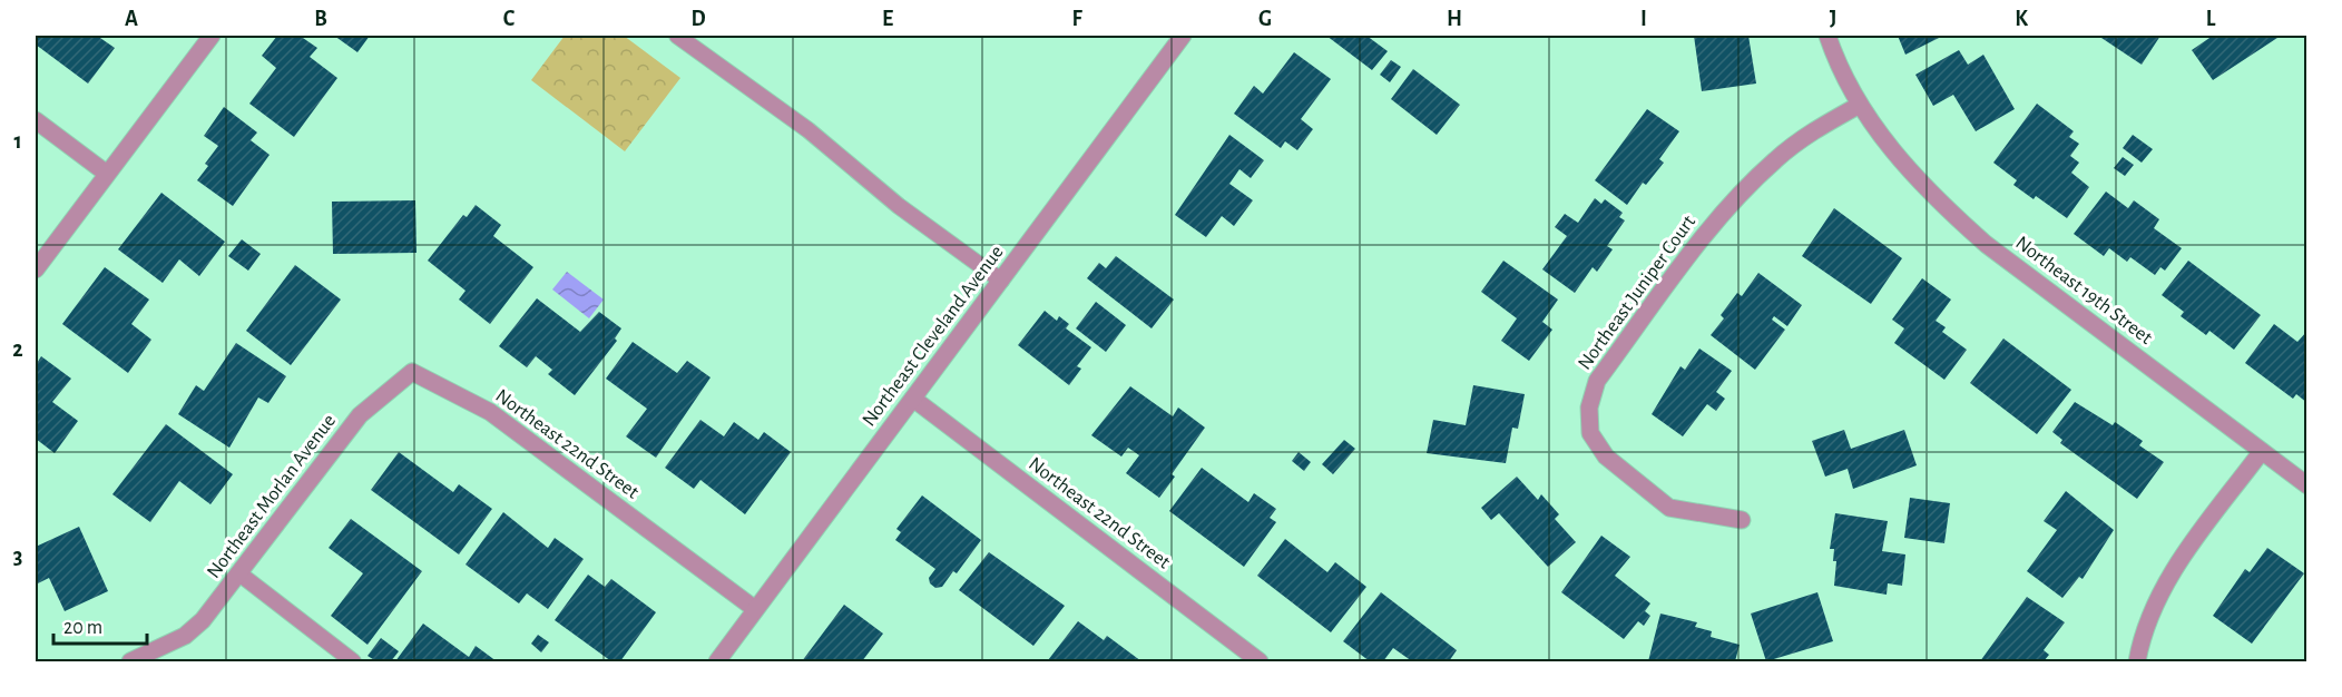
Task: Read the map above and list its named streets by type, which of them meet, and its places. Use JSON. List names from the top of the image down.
{
  "streets": {
    "street": [
      "Northeast 19th Street",
      "Northeast Juniper Court",
      "Northeast Cleveland Avenue",
      "Northeast 22nd Street",
      "Northeast Morlan Avenue"
    ]
  },
  "crossings": [
    ["Northeast 19th Street", "Northeast Juniper Court"],
    ["Northeast Cleveland Avenue", "Northeast 22nd Street"],
    ["Northeast 22nd Street", "Northeast Morlan Avenue"]
  ],
  "scale_bar": "20 m",
  "grid": {
    "columns": [
      "A",
      "B",
      "C",
      "D",
      "E",
      "F",
      "G",
      "H",
      "I",
      "J",
      "K",
      "L"
    ],
    "rows": ["1", "2", "3"]
  }
}
